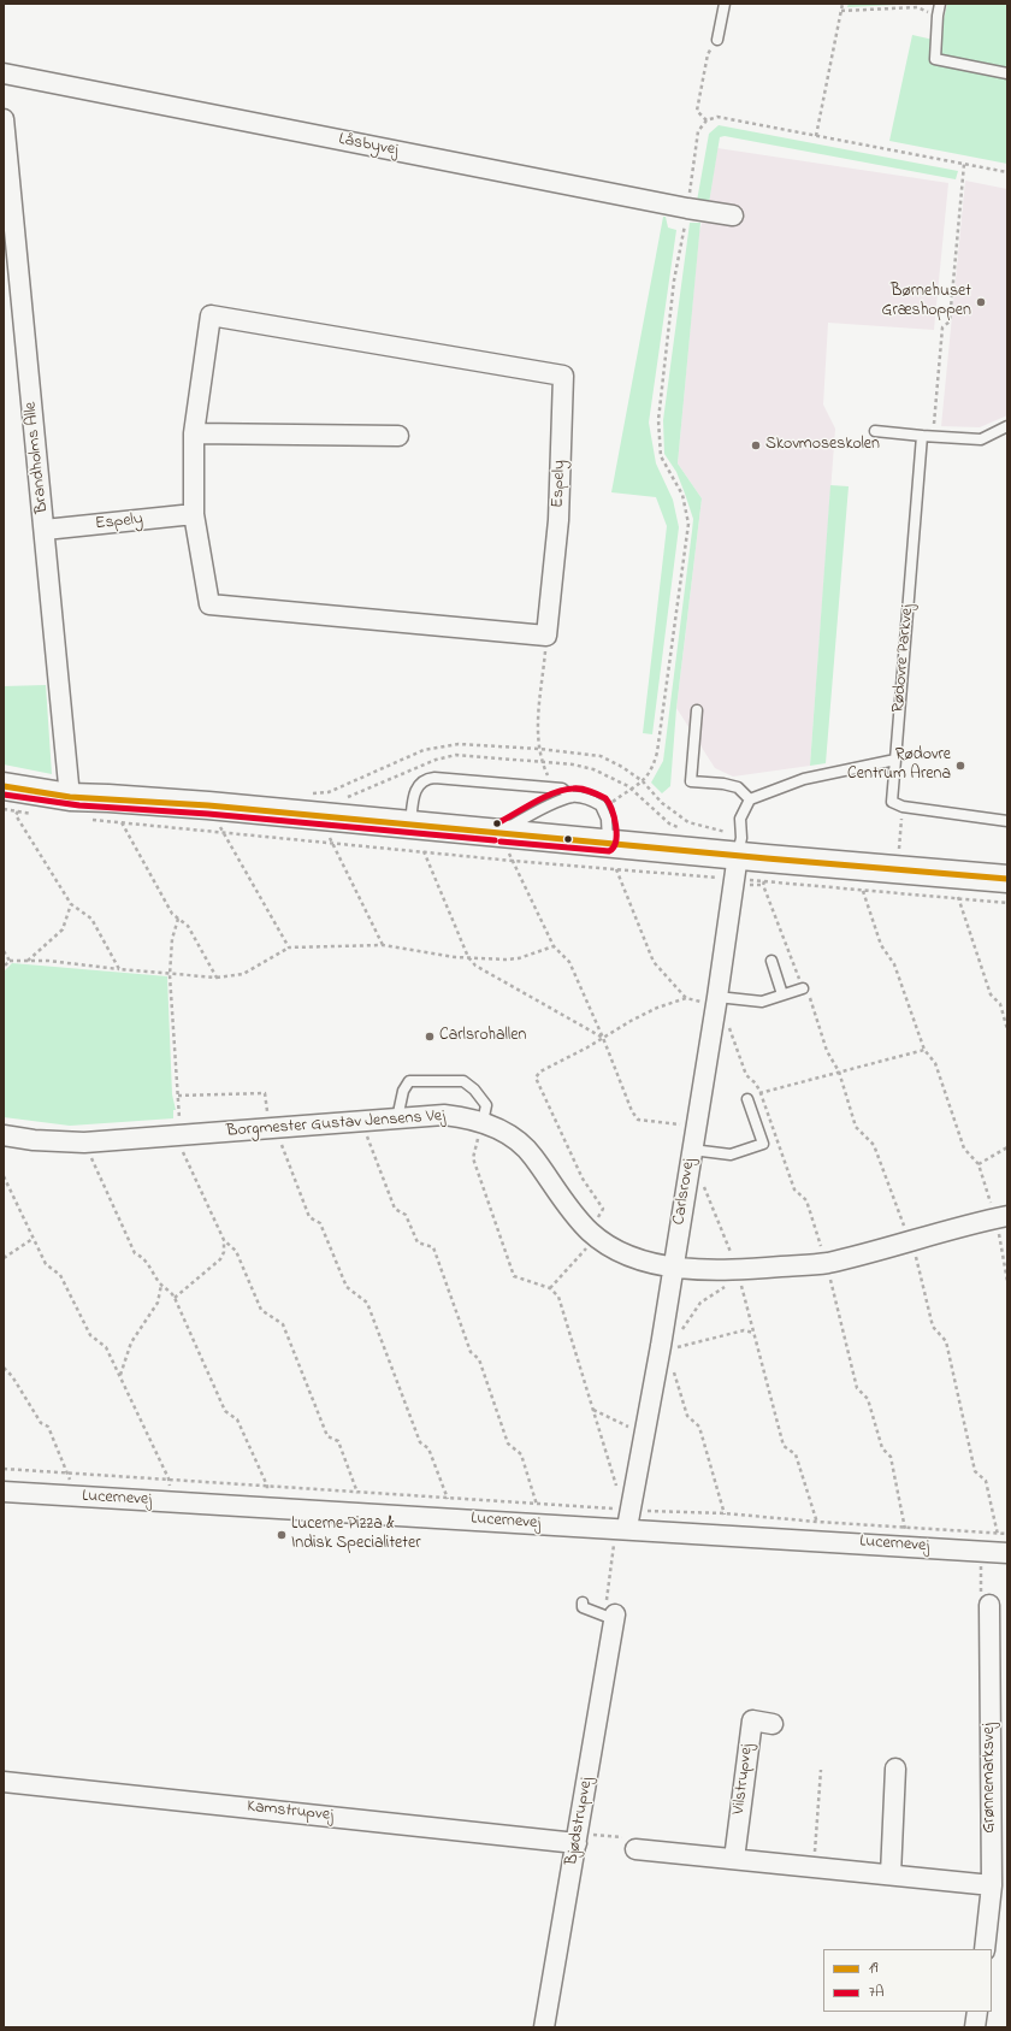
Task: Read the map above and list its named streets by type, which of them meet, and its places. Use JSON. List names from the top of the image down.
{
  "streets": {
    "street": [
      "Låsbyvej",
      "Brandholms Alle",
      "Espely",
      "Borgmester Gustav Jensens Vej",
      "Carlsrovej",
      "Lucernevej",
      "Grønnemarksvej",
      "Vilstrupvej",
      "Kamstrupvej",
      "Bjødstrupvej"
    ],
    "lane": ["Rødovre Parkvej"]
  },
  "crossings": [
    ["Brandholms Alle", "Espely"],
    ["Borgmester Gustav Jensens Vej", "Carlsrovej"],
    ["Carlsrovej", "Lucernevej"],
    ["Kamstrupvej", "Bjødstrupvej"]
  ],
  "places": [
    "Børnehuset Græshoppen",
    "Skovmoseskolen",
    "Rødovre Centrum Arena",
    "Carlsrohallen",
    "Lucerne Pizza & Indisk Specialiteter"
  ],
  "lines": ["transit line 19", "transit line 7A"],
  "legend": ["19", "7A"]
}
